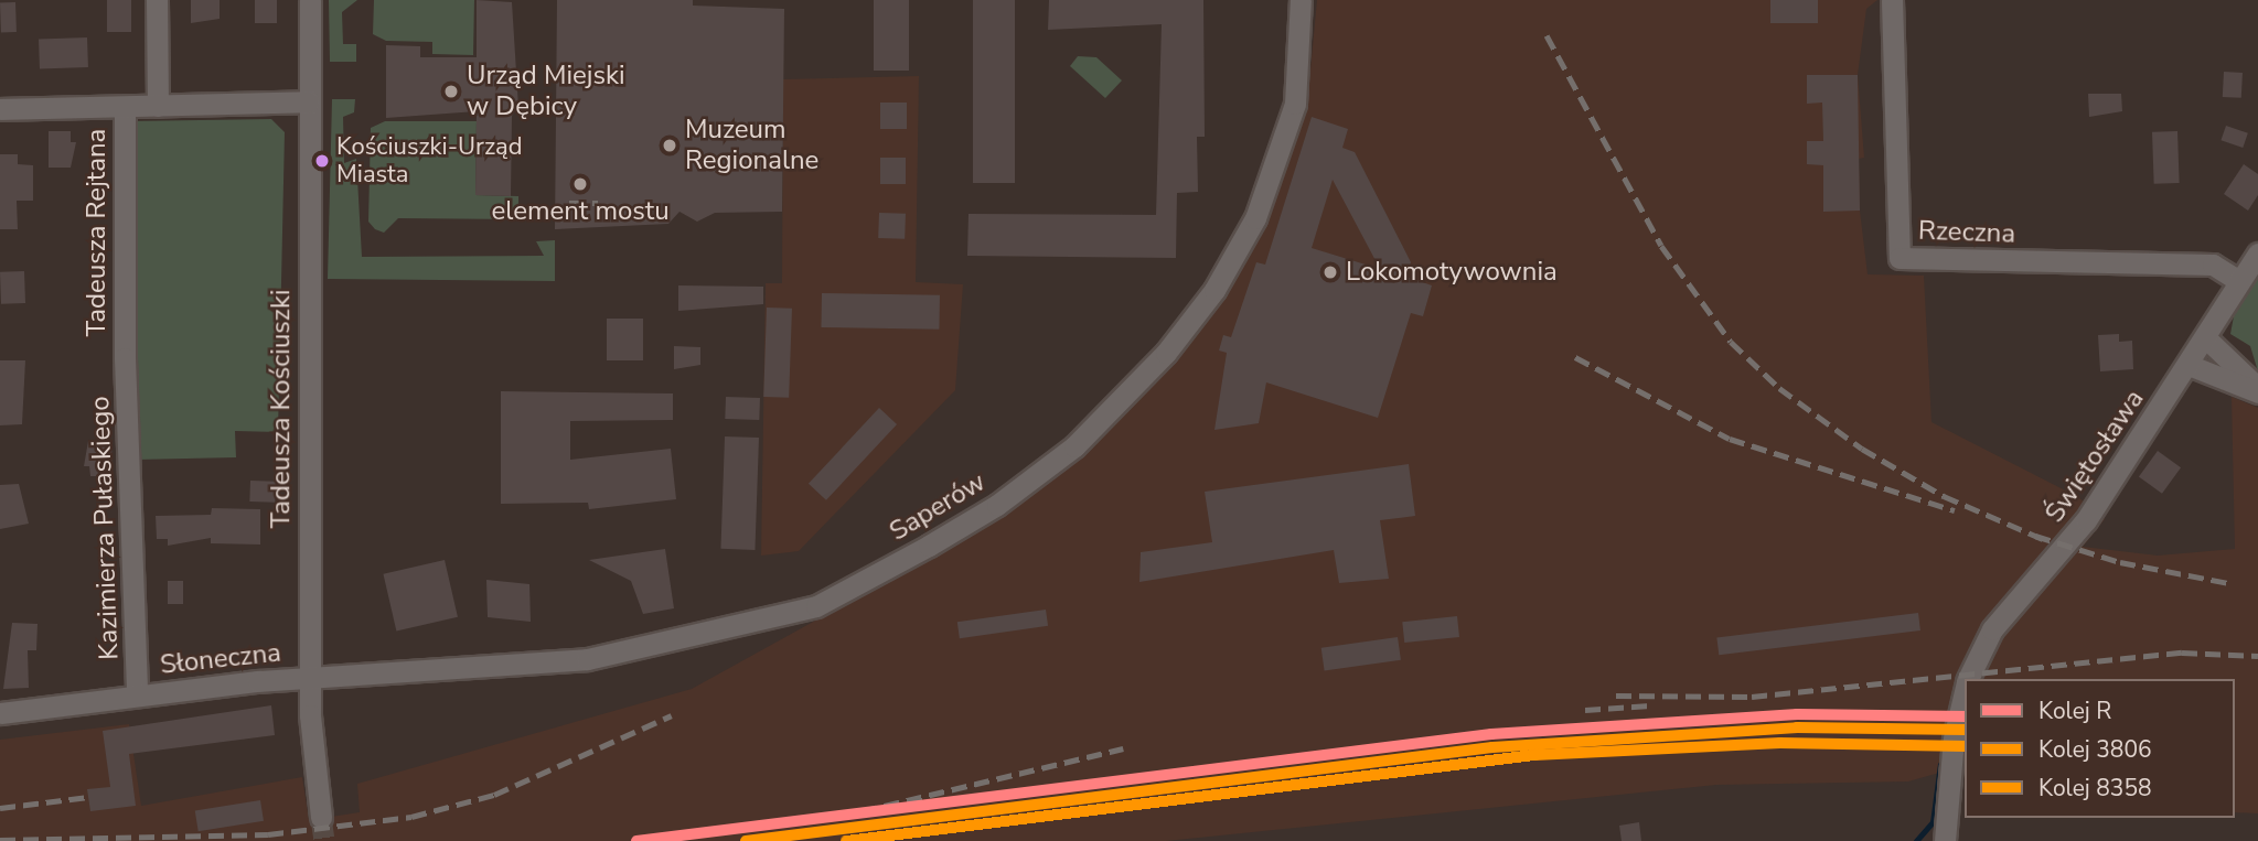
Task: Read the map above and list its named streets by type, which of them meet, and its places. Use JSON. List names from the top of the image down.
{
  "streets": {
    "street": [
      "Tadeusza Rejtana",
      "Rzeczna",
      "Tadeusza Kościuszki",
      "Świętosława",
      "Saperów",
      "Kazimierza Pułaskiego",
      "Słoneczna"
    ]
  },
  "crossings": [
    ["Tadeusza Rejtana", "Kazimierza Pułaskiego"],
    ["Rzeczna", "Świętosława"],
    ["Tadeusza Kościuszki", "Saperów"],
    ["Tadeusza Kościuszki", "Słoneczna"],
    ["Saperów", "Słoneczna"],
    ["Kazimierza Pułaskiego", "Słoneczna"]
  ],
  "places": [
    "Urząd Miejski w Dębicy",
    "Muzeum Regionalne",
    "Kościuszki-Urząd Miasta",
    "element mostu",
    "Lokomotywownia"
  ],
  "lines": ["rail line R", "rail line 3806", "rail line 8358"],
  "legend": ["Kolej R", "Kolej 3806", "Kolej 8358"]
}
